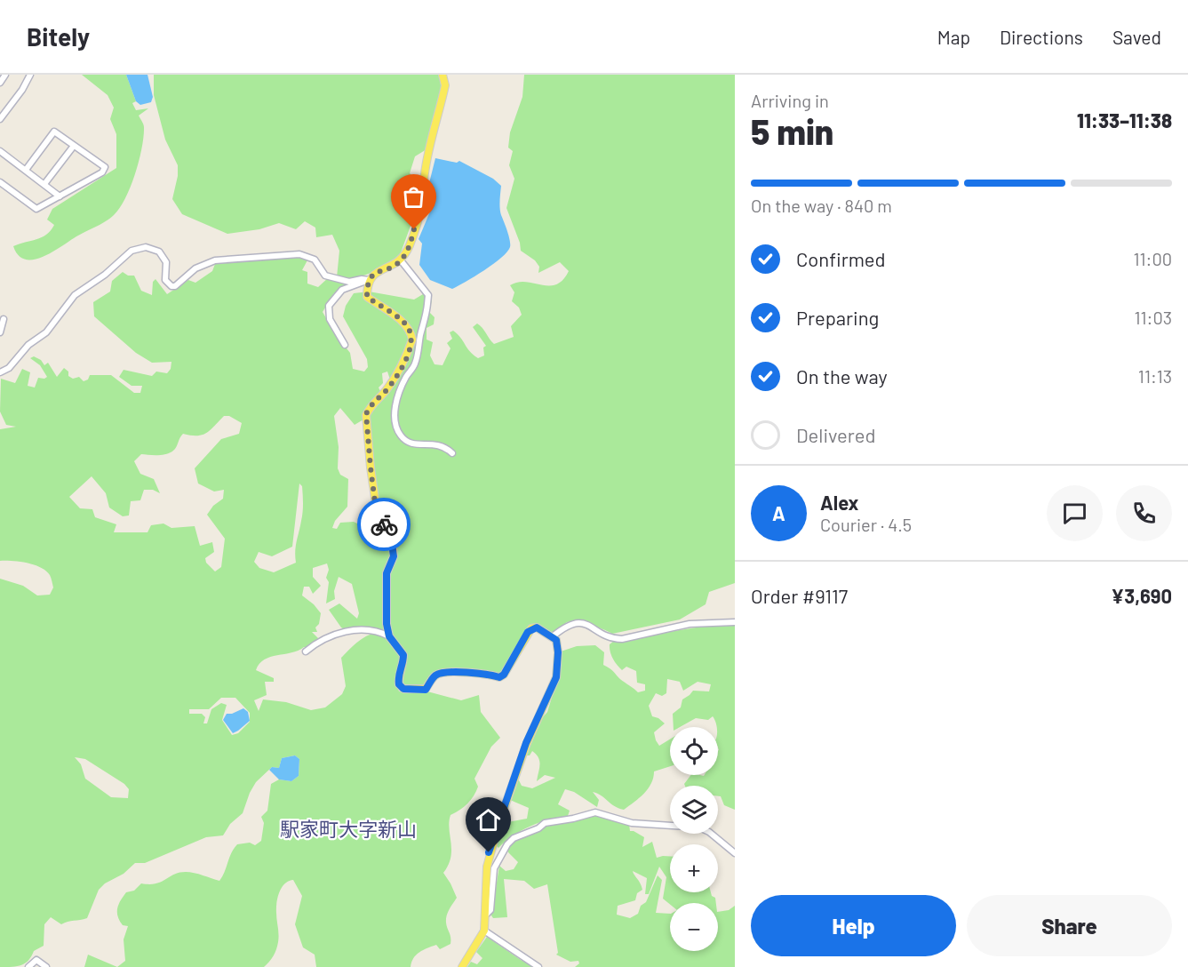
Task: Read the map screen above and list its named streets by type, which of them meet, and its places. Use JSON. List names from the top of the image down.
{
  "districts": ["駅家町大字新山"],
  "page": {
    "header": "Bitely",
    "nav": ["Map", "Directions", "Saved"],
    "heading": ["5 min", "Arriving in", "11:33–11:38"],
    "panel": [
      "Alex",
      "Courier · 4.5",
      "Order #9117",
      "¥3,690"
    ],
    "bar": "On the way · 840 m",
    "list": [
      ["Confirmed", "11:00"],
      ["Preparing", "11:03"],
      ["On the way", "11:13"],
      "Delivered"
    ],
    "round": "A",
    "map_buttons": ["+", "−"],
    "buttons": ["Help", "Share"]
  }
}
